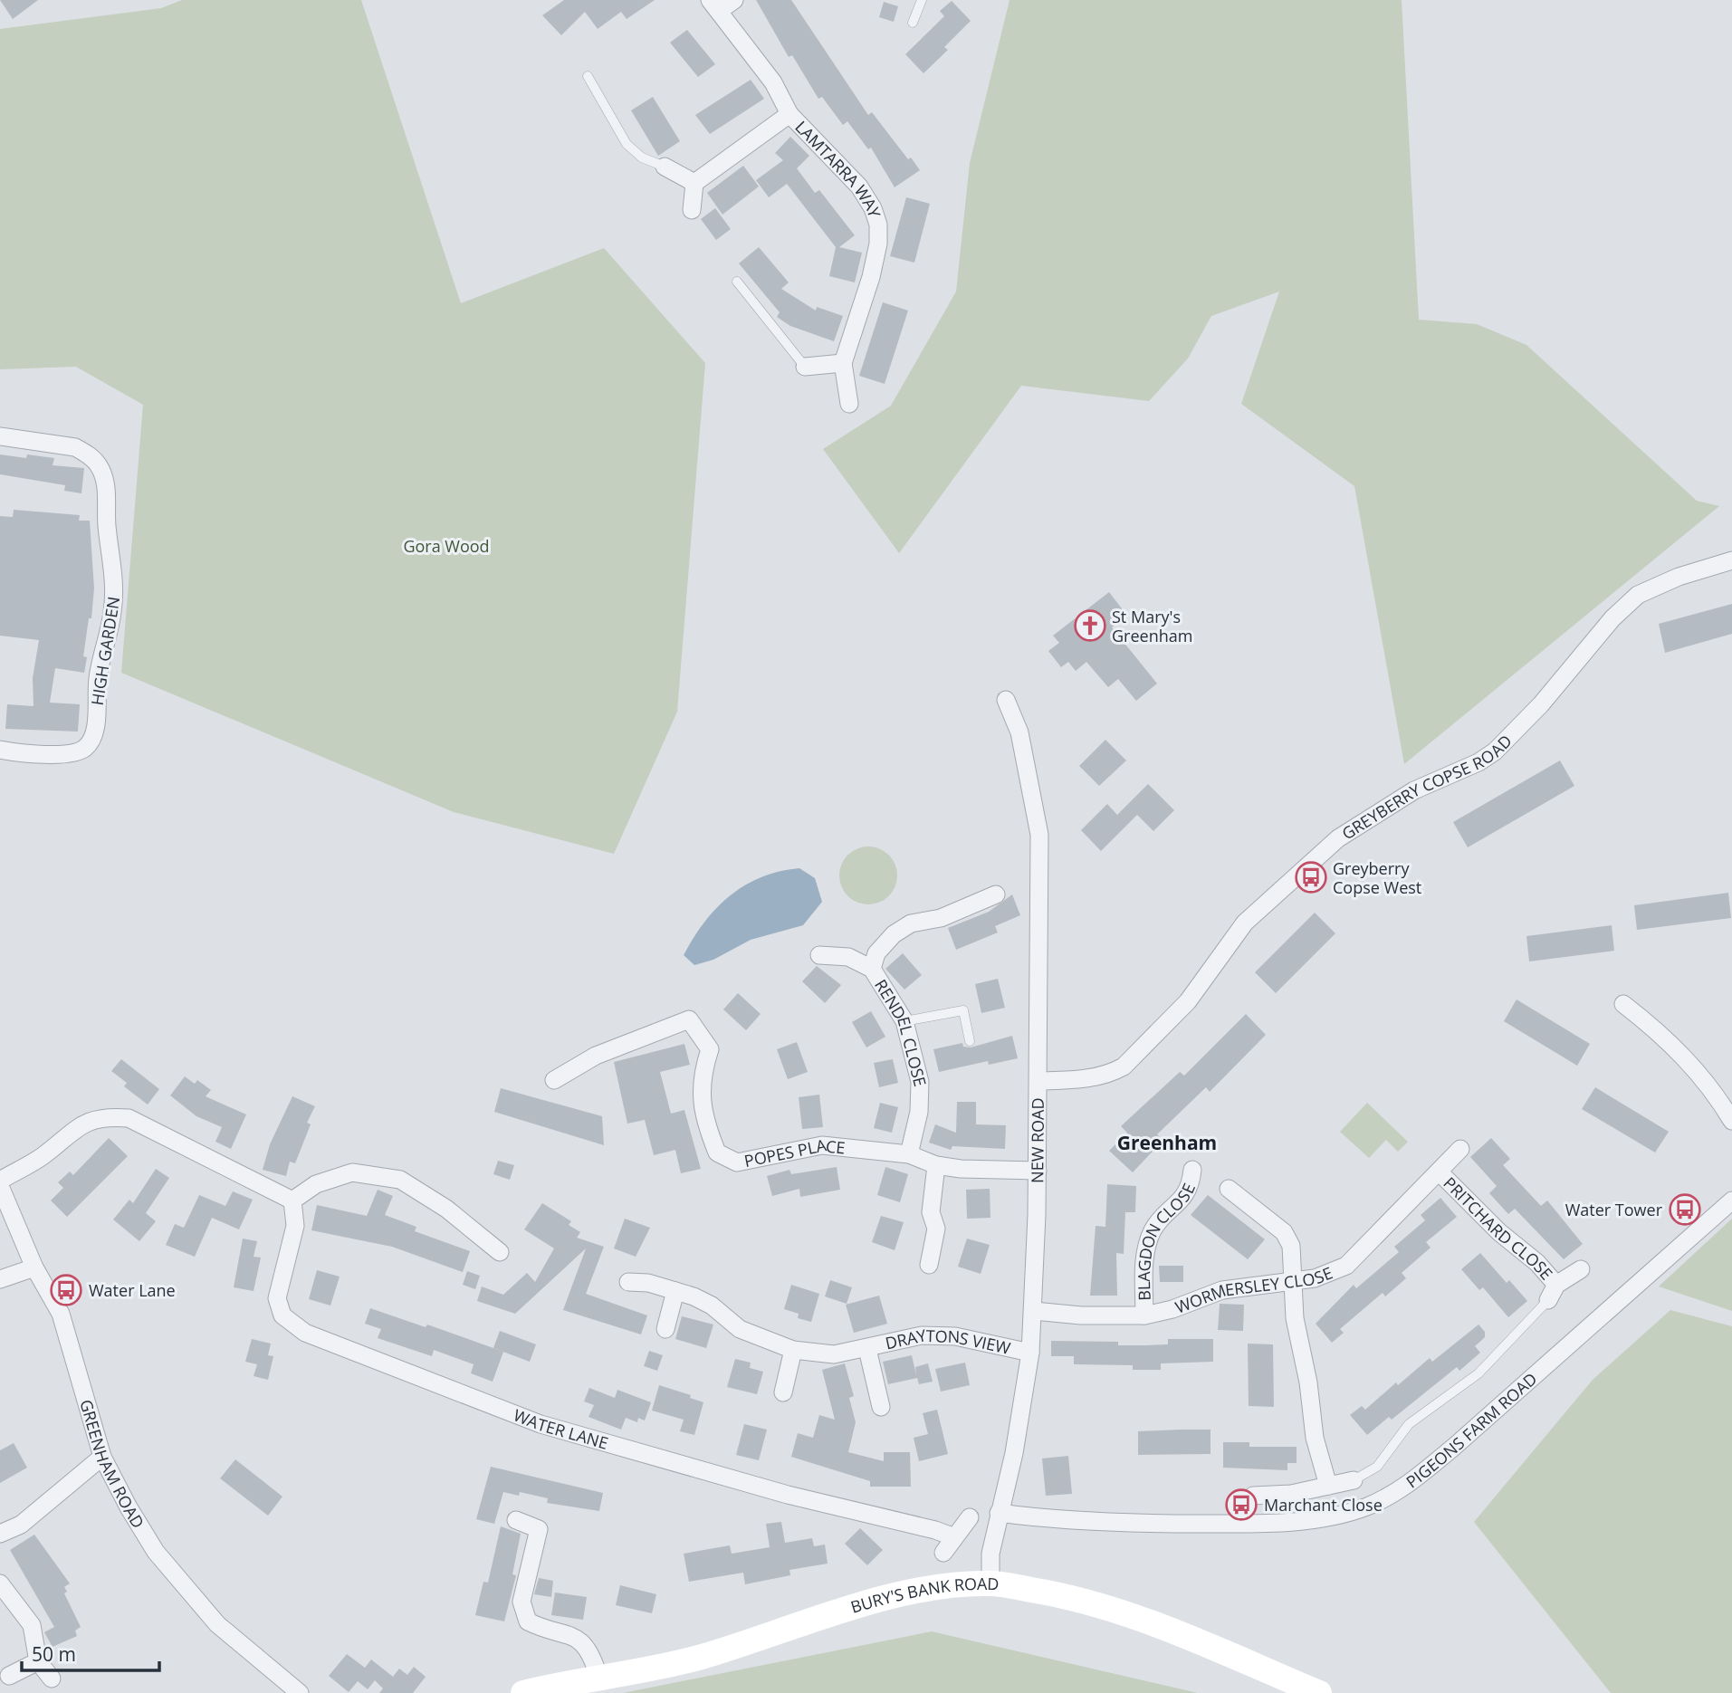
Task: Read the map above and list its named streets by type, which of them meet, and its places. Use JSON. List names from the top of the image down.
{
  "streets": {
    "street": [
      "LAMTARRA WAY",
      "HIGH GARDEN",
      "GREYBERRY COPSE ROAD",
      "RENDEL CLOSE",
      "NEW ROAD",
      "POPES PLACE",
      "PRITCHARD CLOSE",
      "BLAGDON CLOSE",
      "WORMERSLEY CLOSE",
      "DRAYTONS VIEW",
      "WATER LANE",
      "PIGEONS FARM ROAD",
      "GREENHAM ROAD",
      "BURY'S BANK ROAD"
    ]
  },
  "crossings": [
    ["GREYBERRY COPSE ROAD", "NEW ROAD"],
    ["RENDEL CLOSE", "POPES PLACE"],
    ["NEW ROAD", "POPES PLACE"],
    ["NEW ROAD", "WORMERSLEY CLOSE"],
    ["NEW ROAD", "DRAYTONS VIEW"],
    ["NEW ROAD", "PIGEONS FARM ROAD"],
    ["NEW ROAD", "BURY'S BANK ROAD"],
    ["PRITCHARD CLOSE", "WORMERSLEY CLOSE"],
    ["BLAGDON CLOSE", "WORMERSLEY CLOSE"]
  ],
  "districts": ["Greenham"],
  "parks": ["Gora Wood"],
  "places": {
    "church": ["St Mary's Greenham"],
    "bus stop": [
      "Greyberry Copse West",
      "Water Tower",
      "Water Lane",
      "Marchant Close"
    ]
  },
  "scale_bar": "50 m"
}
